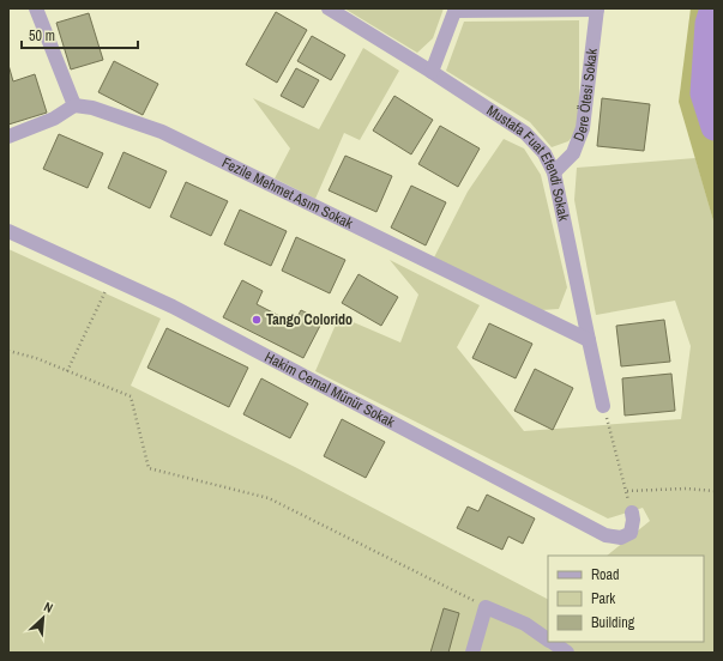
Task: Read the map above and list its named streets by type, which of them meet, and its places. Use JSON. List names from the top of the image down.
{
  "streets": {
    "street": [
      "Dere Ötesi Sokak",
      "Mustafa Fuat Efendi Sokak",
      "Fezile Mehmet Asım Sokak",
      "Hakim Cemal Münür Sokak"
    ]
  },
  "crossings": [
    ["Dere Ötesi Sokak", "Mustafa Fuat Efendi Sokak"],
    ["Mustafa Fuat Efendi Sokak", "Fezile Mehmet Asım Sokak"]
  ],
  "places": ["Tango Colorido"],
  "legend": ["Road", "Park", "Building"],
  "scale_bar": "50 m",
  "north": "top right"
}
